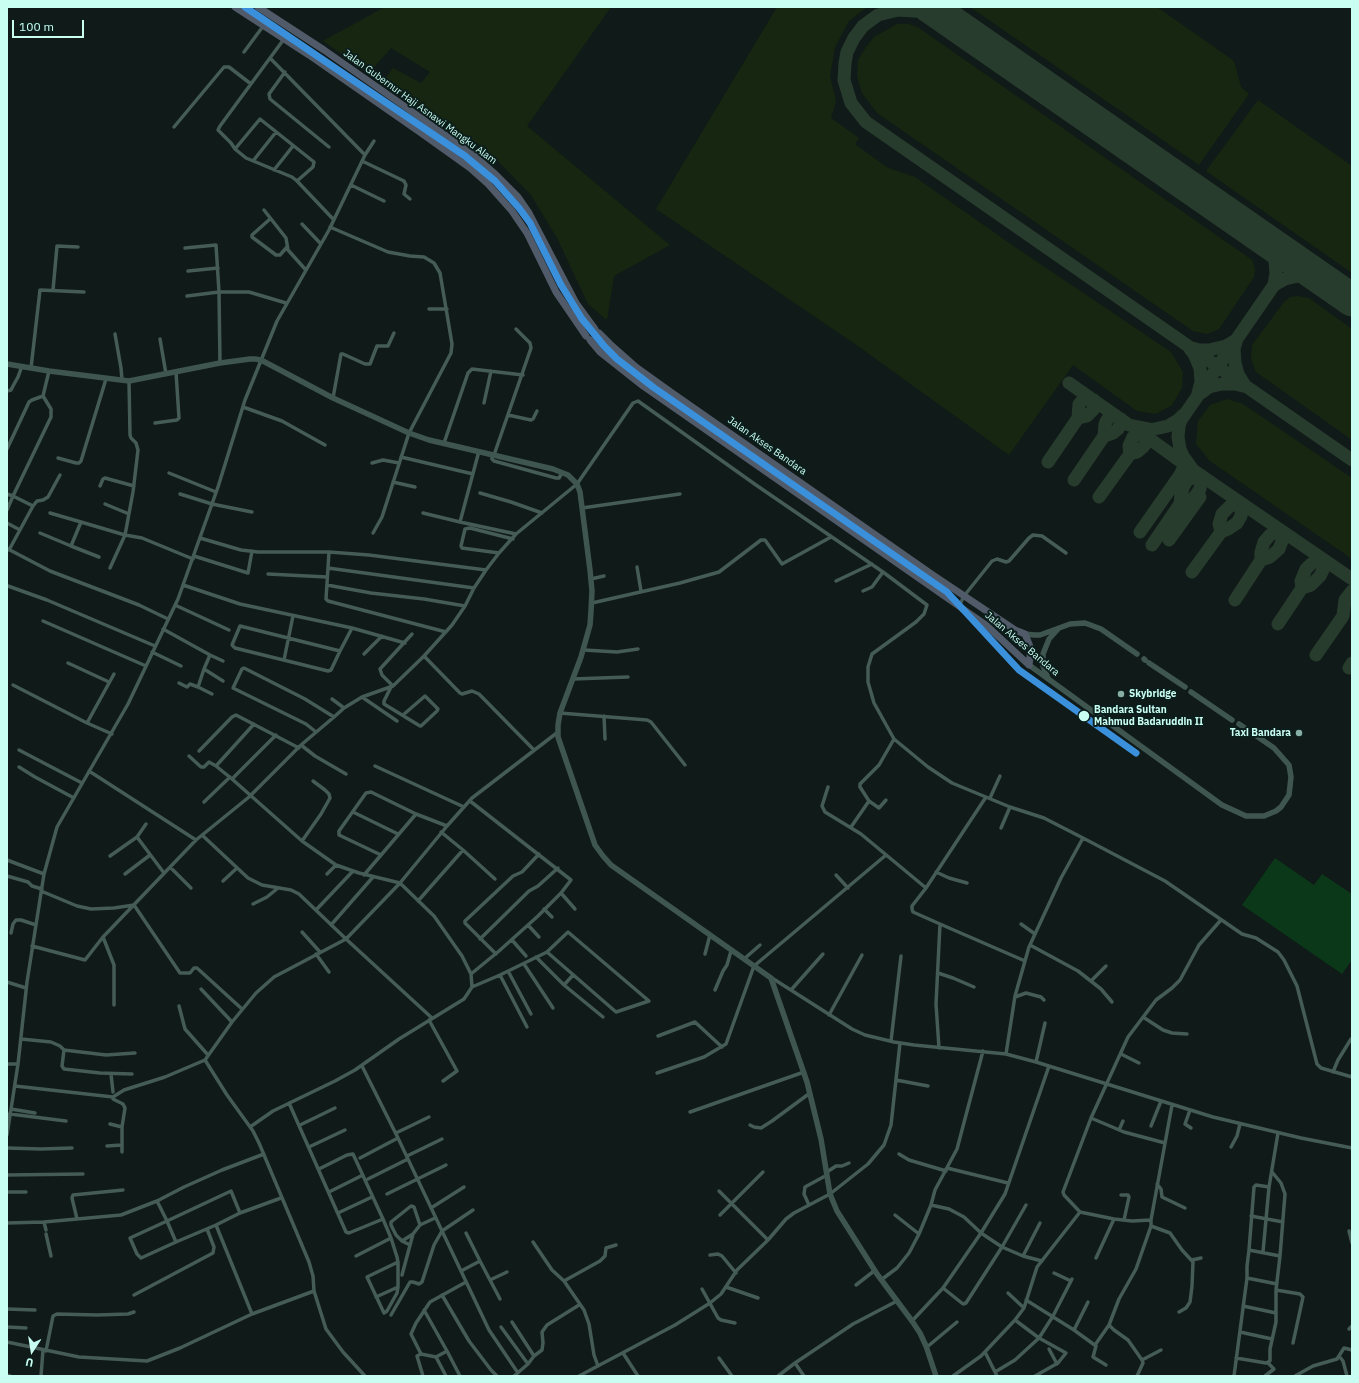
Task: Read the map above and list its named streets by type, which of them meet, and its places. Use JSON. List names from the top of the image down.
{
  "streets": {
    "highway": ["Jalan Gubernur Haji Asnawi Mangku Alam", "Jalan Akses Bandara"]
  },
  "crossings": [
    ["Jalan Gubernur Haji Asnawi Mangku Alam", "Jalan Akses Bandara"]
  ],
  "places": ["Skybridge", "Bandara Sultan Mahmud Badaruddin II", "Taxi Bandara"],
  "scale_bar": "100 m",
  "north": "bottom"
}
